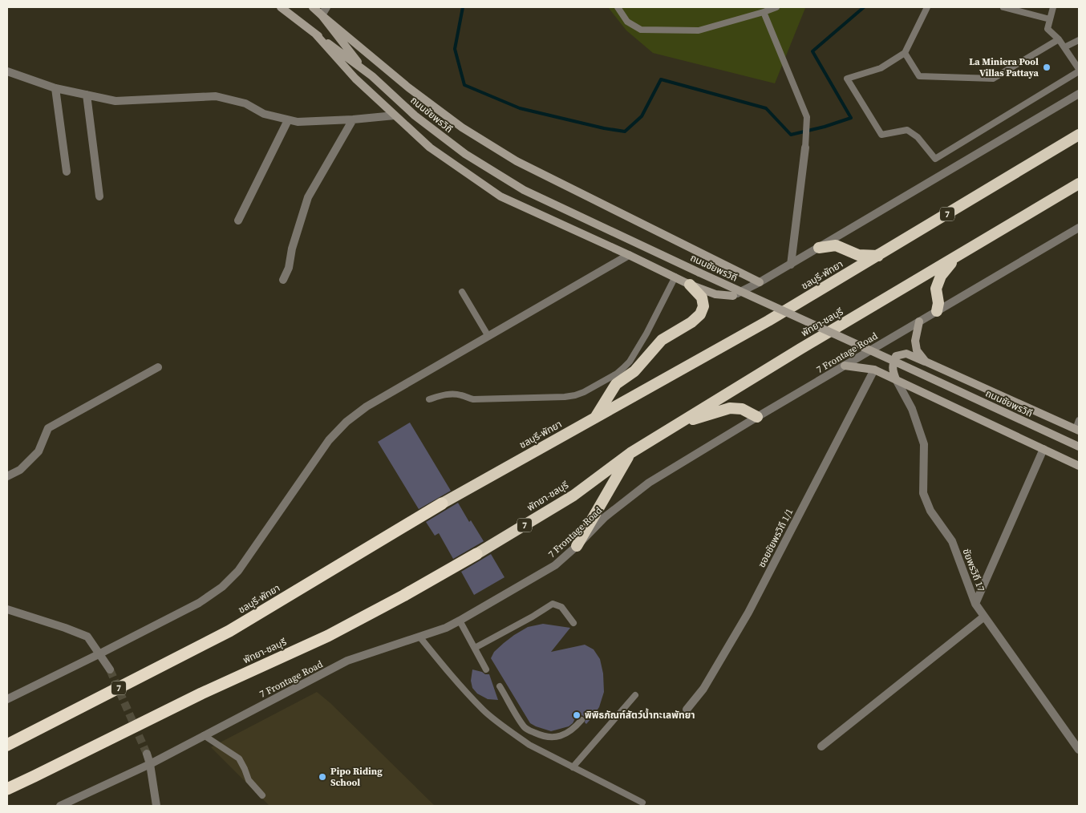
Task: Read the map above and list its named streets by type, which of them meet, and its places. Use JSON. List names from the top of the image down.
{
  "streets": {
    "highway": ["7", "ชลบุรี-พัทยา", "พัทยา-ชลบุรี"],
    "main road": ["ถนนชัยพรวิถี"],
    "street": ["7 Frontage Road", "ซอยชัยพรวิถี 1/1", "ชัยพรวิถี 17"]
  },
  "crossings": [
    ["ถนนชัยพรวิถี", "ชัยพรวิถี 17"]
  ],
  "places": ["La Miniera Pool Villas Pattaya", "พิพิธภัณฑ์สัตว์น้ำทะเลพัทยา", "Pipo Riding School"]
}
